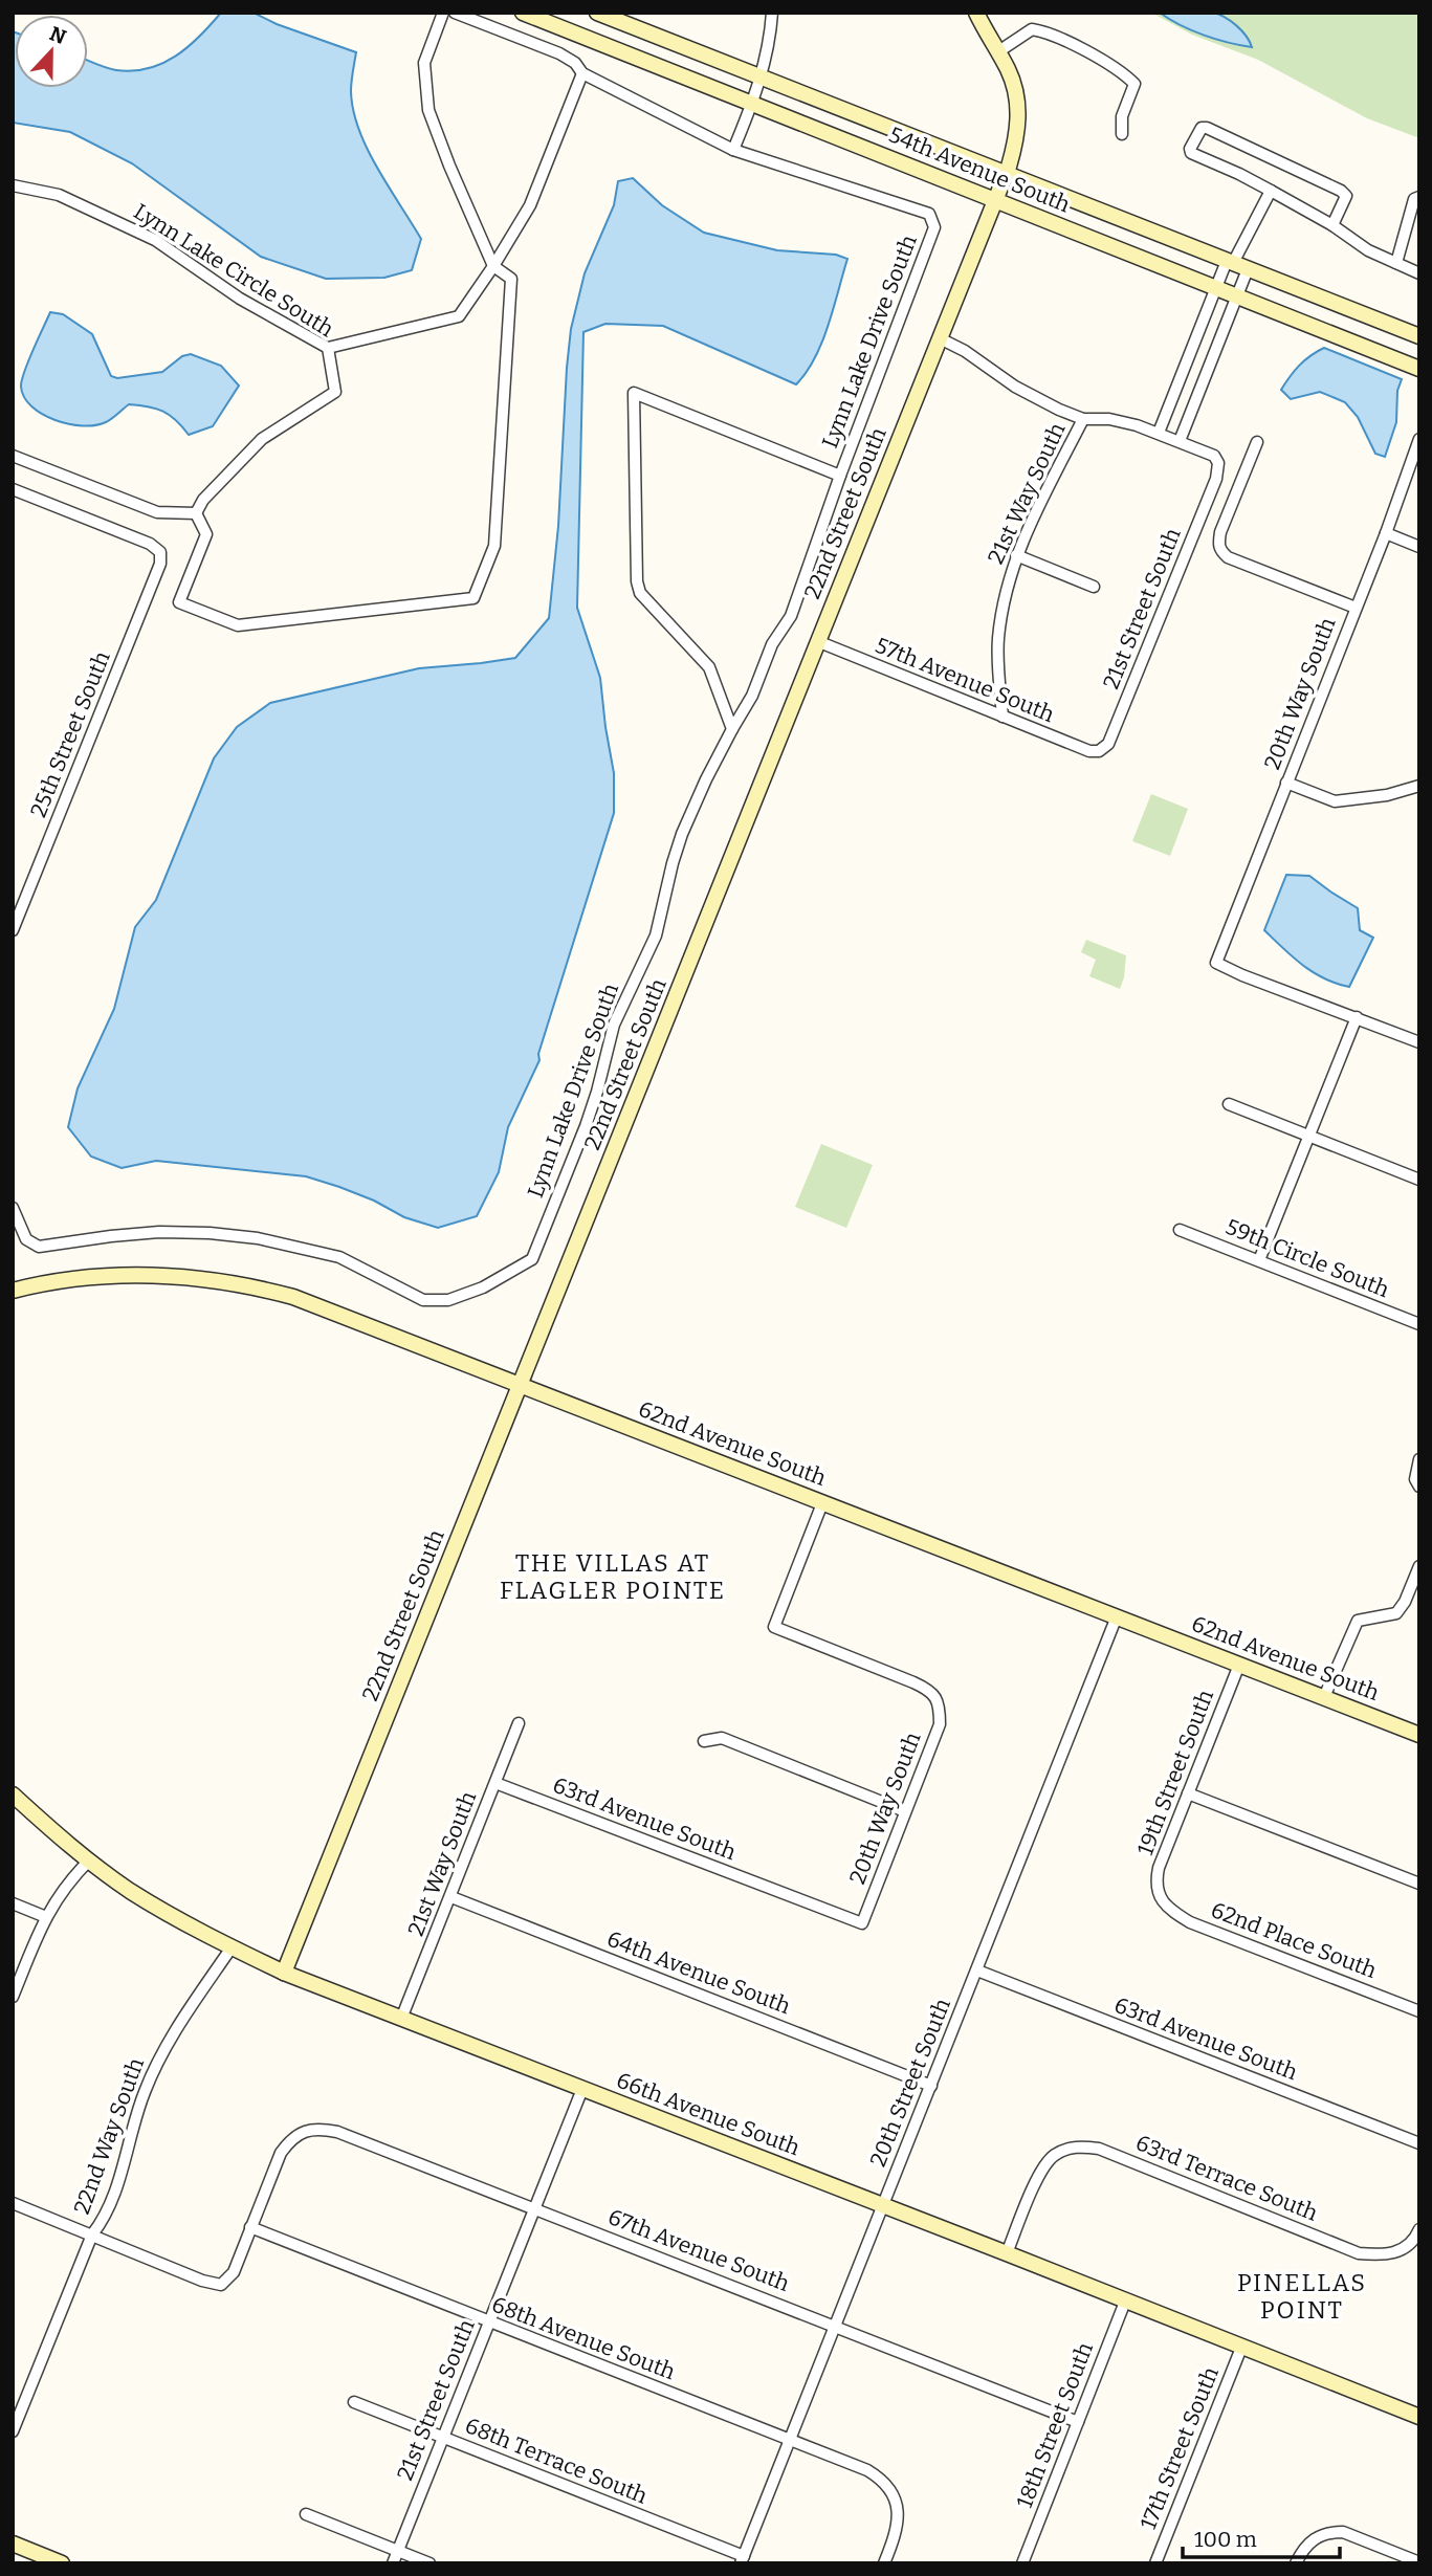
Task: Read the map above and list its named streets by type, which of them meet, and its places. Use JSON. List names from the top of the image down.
{
  "streets": {
    "street": [
      "54th Avenue South",
      "Lynn Lake Circle South",
      "Lynn Lake Drive South",
      "21st Way South",
      "22nd Street South",
      "21st Street South",
      "57th Avenue South",
      "20th Way South",
      "25th Street South",
      "59th Circle South",
      "62nd Avenue South",
      "19th Street South",
      "63rd Avenue South",
      "62nd Place South",
      "64th Avenue South",
      "20th Street South",
      "66th Avenue South",
      "22nd Way South",
      "63rd Terrace South",
      "67th Avenue South",
      "68th Avenue South",
      "18th Street South",
      "17th Street South",
      "68th Terrace South"
    ]
  },
  "crossings": [
    ["54th Avenue South", "22nd Street South"],
    ["21st Way South", "57th Avenue South"],
    ["21st Way South", "63rd Avenue South"],
    ["21st Way South", "64th Avenue South"],
    ["21st Way South", "66th Avenue South"],
    ["22nd Street South", "57th Avenue South"],
    ["22nd Street South", "62nd Avenue South"],
    ["22nd Street South", "66th Avenue South"],
    ["21st Street South", "57th Avenue South"],
    ["21st Street South", "66th Avenue South"],
    ["21st Street South", "67th Avenue South"],
    ["21st Street South", "68th Avenue South"],
    ["21st Street South", "68th Terrace South"],
    ["20th Way South", "62nd Avenue South"],
    ["20th Way South", "63rd Avenue South"],
    ["62nd Avenue South", "19th Street South"],
    ["62nd Avenue South", "20th Street South"],
    ["19th Street South", "62nd Place South"],
    ["63rd Avenue South", "20th Street South"],
    ["64th Avenue South", "20th Street South"],
    ["20th Street South", "66th Avenue South"],
    ["20th Street South", "67th Avenue South"],
    ["20th Street South", "68th Avenue South"],
    ["20th Street South", "68th Terrace South"],
    ["66th Avenue South", "22nd Way South"],
    ["66th Avenue South", "63rd Terrace South"],
    ["66th Avenue South", "18th Street South"],
    ["66th Avenue South", "17th Street South"],
    ["67th Avenue South", "68th Avenue South"],
    ["67th Avenue South", "18th Street South"]
  ],
  "districts": ["THE VILLAS AT FLAGLER POINTE", "PINELLAS POINT"],
  "scale_bar": "100 m",
  "north": "top"
}
